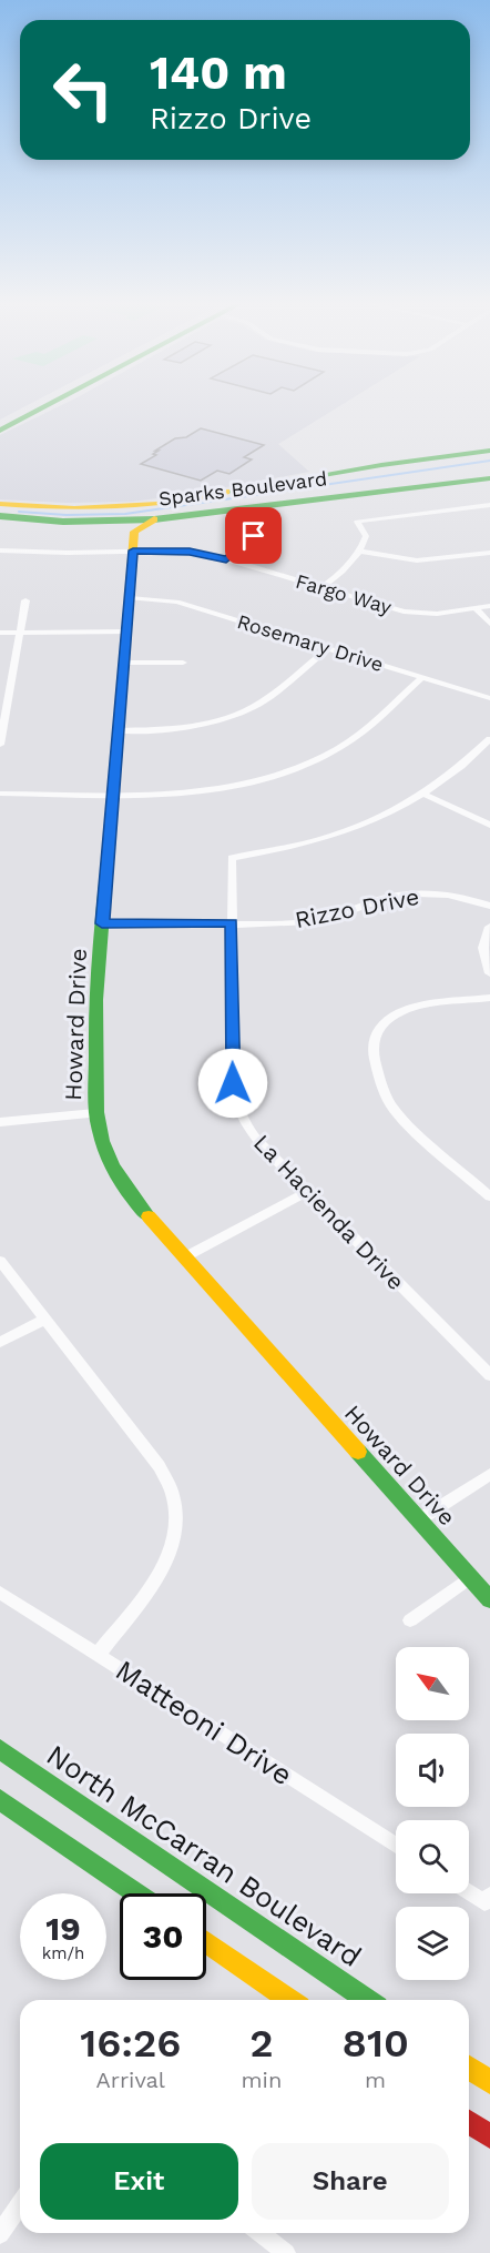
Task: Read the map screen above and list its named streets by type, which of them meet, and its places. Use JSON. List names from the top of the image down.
{
  "streets": {
    "main road": ["Sparks Boulevard", "Howard Drive", "North McCarran Boulevard"],
    "street": [
      "Fargo Way",
      "Rosemary Drive",
      "Rizzo Drive",
      "La Hacienda Drive",
      "Matteoni Drive"
    ]
  },
  "crossings": [
    ["Sparks Boulevard", "Howard Drive"],
    ["Fargo Way", "Howard Drive"],
    ["Rosemary Drive", "Howard Drive"],
    ["Rizzo Drive", "Howard Drive"],
    ["Rizzo Drive", "La Hacienda Drive"]
  ],
  "north": "top left",
  "page": {
    "turn": ["140 m", "Rizzo Drive"],
    "speed": "19 km/h",
    "limit": "30",
    "eta": [
      "16:26",
      "Arrival",
      "2",
      "min",
      "810",
      "m"
    ],
    "buttons": ["Exit", "Share"]
  }
}
